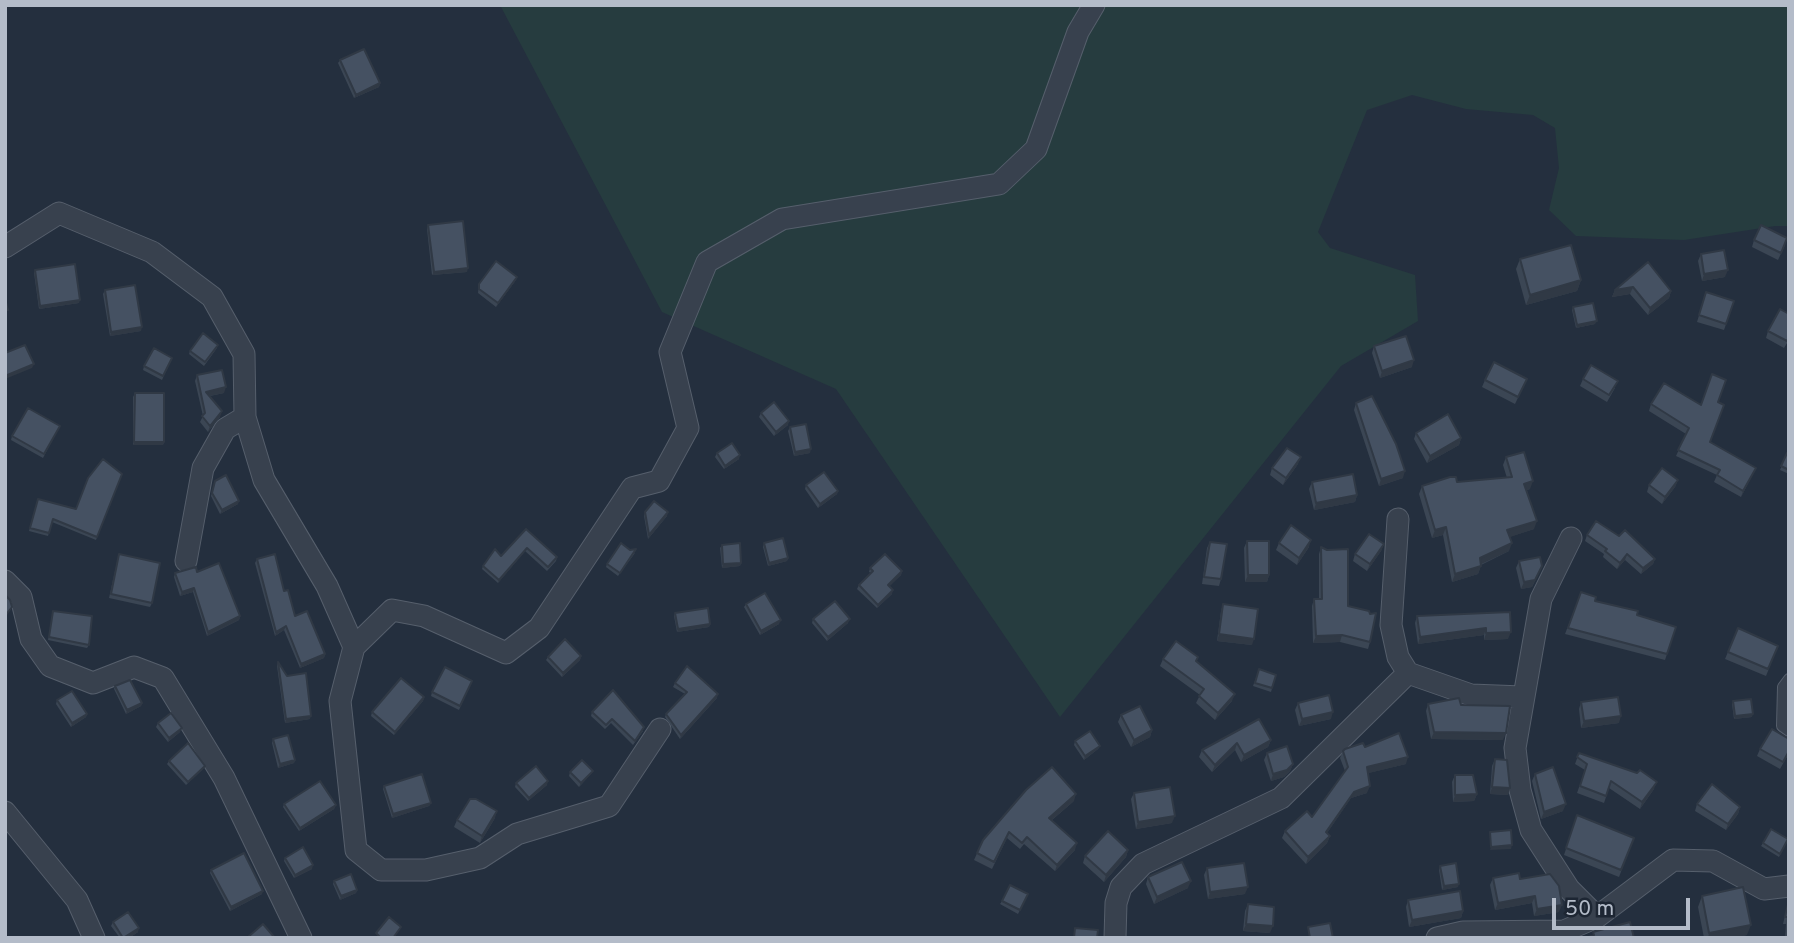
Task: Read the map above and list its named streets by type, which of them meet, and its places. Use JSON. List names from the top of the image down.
{
  "scale_bar": "50 m"
}
